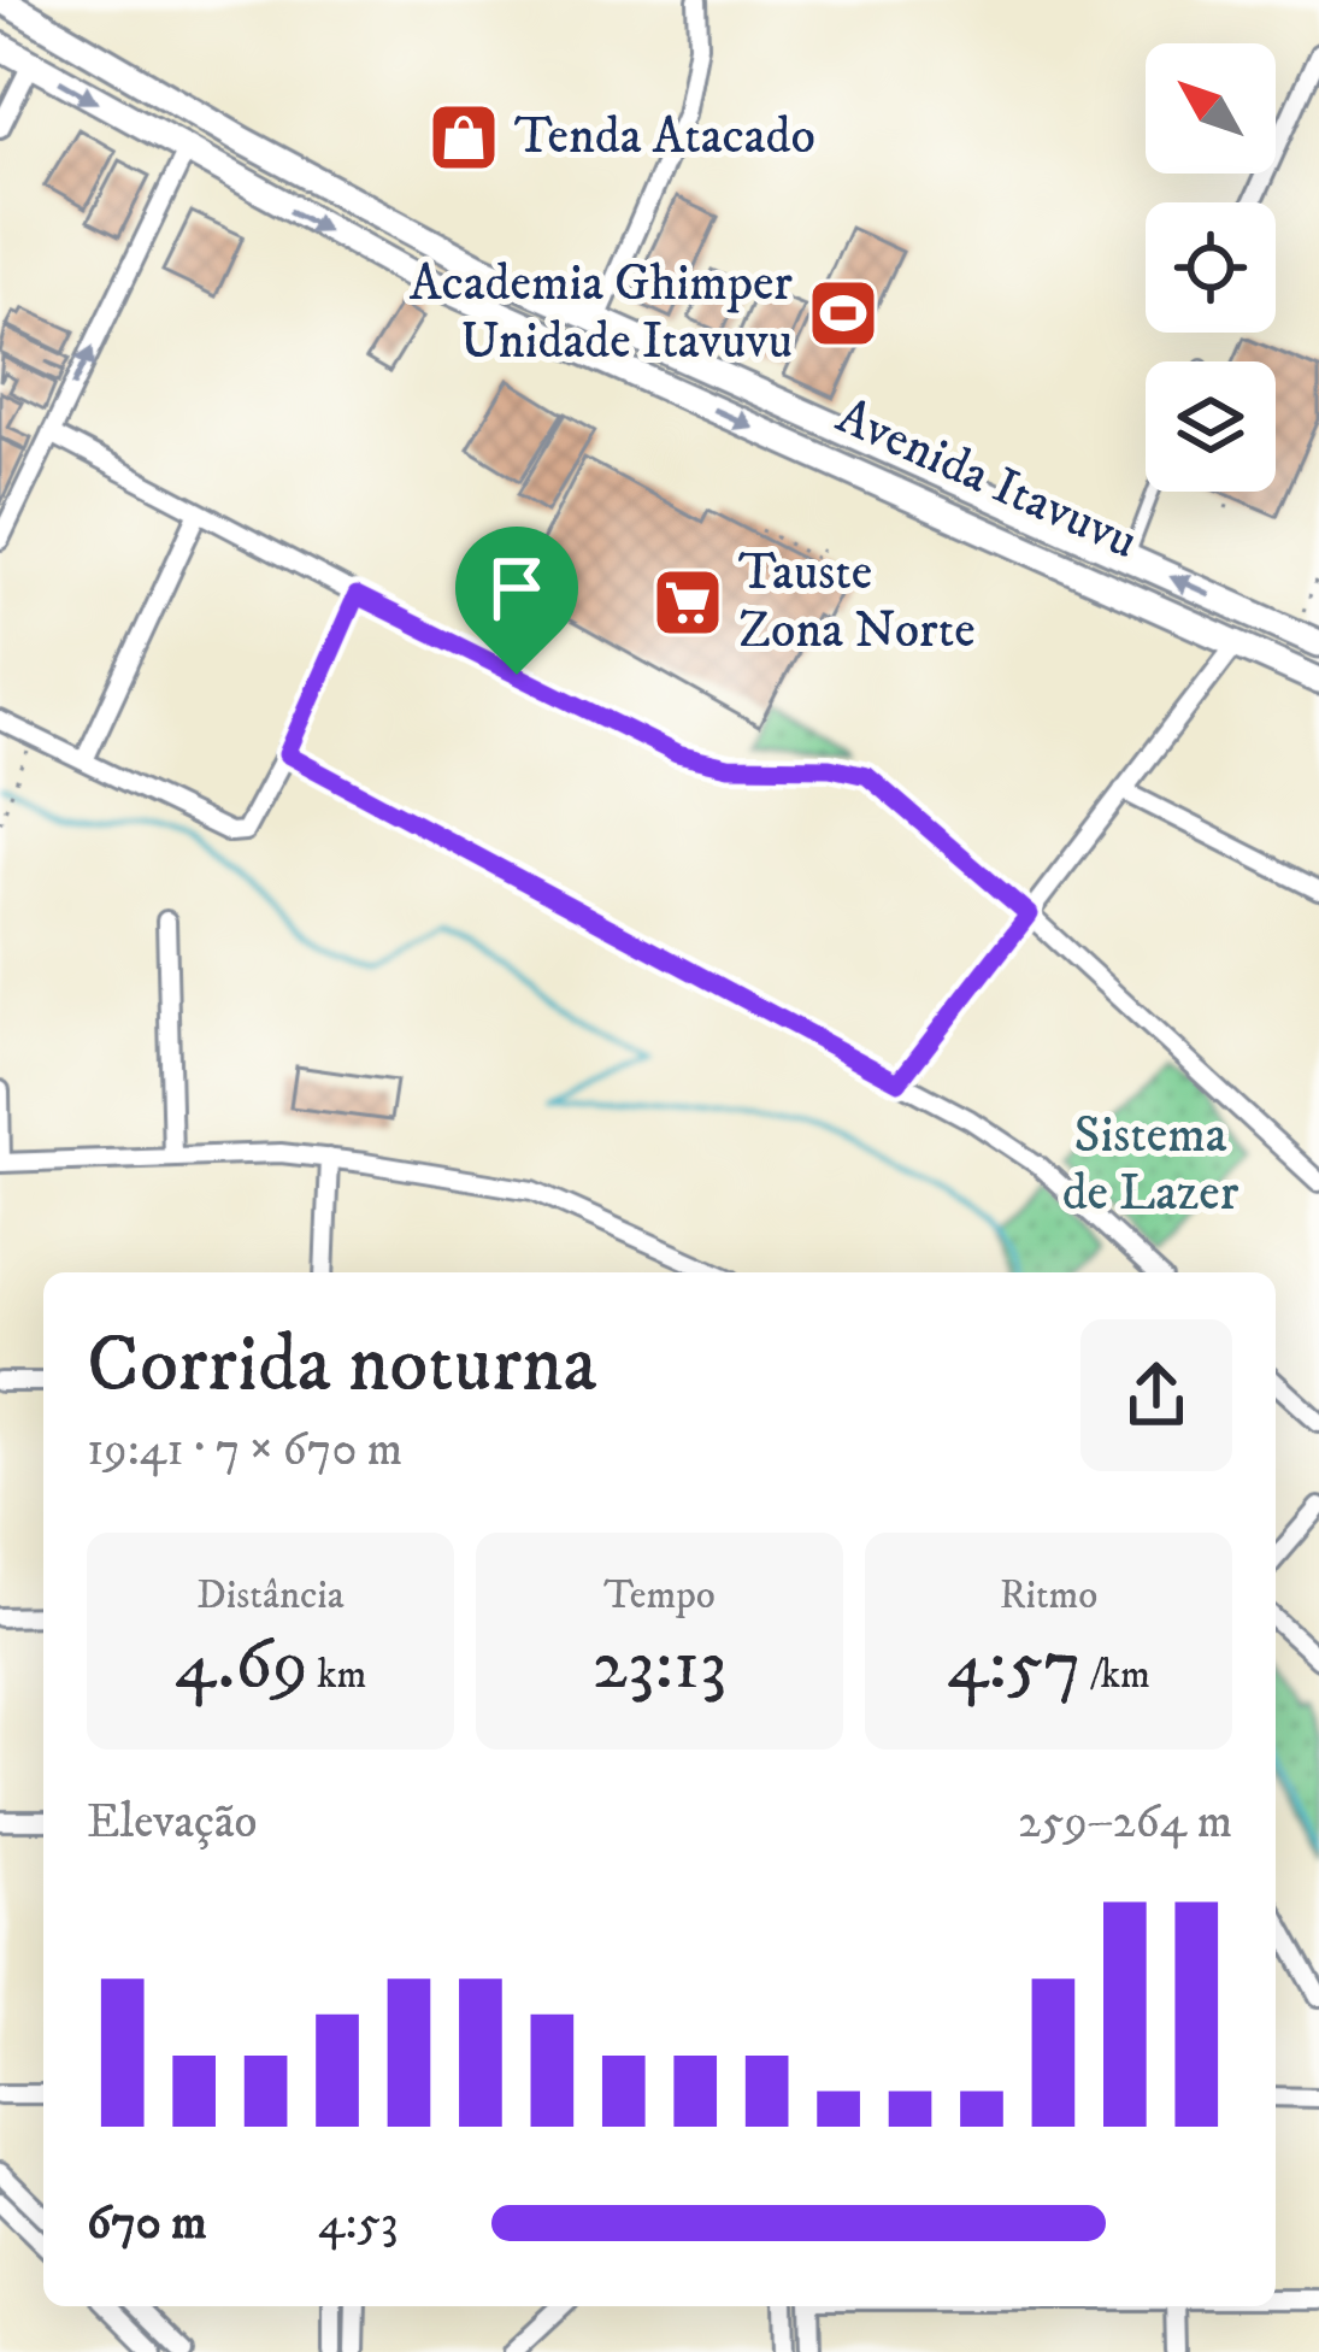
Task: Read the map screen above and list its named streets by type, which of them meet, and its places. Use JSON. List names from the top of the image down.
{
  "streets": {
    "main road": ["Avenida Itavuvu"]
  },
  "parks": ["Sistema de Lazer"],
  "places": {
    "shop": ["Tenda Atacado"],
    "sports": ["Academia Ghimper Unidade Itavuvu"],
    "supermarket": ["Tauste Zona Norte"]
  },
  "north": "top left",
  "page": {
    "heading": ["Corrida noturna", "19:41 · 7 × 670 m"],
    "stats": [
      ["Distância", "4.69 km"],
      ["Tempo", "23:13"],
      ["Ritmo", "4:57 /km"]
    ],
    "chart": ["Elevação", "259–264 m"],
    "list": [
      {
        "name": "670 m",
        "note": "4:53"
      }
    ]
  }
}
